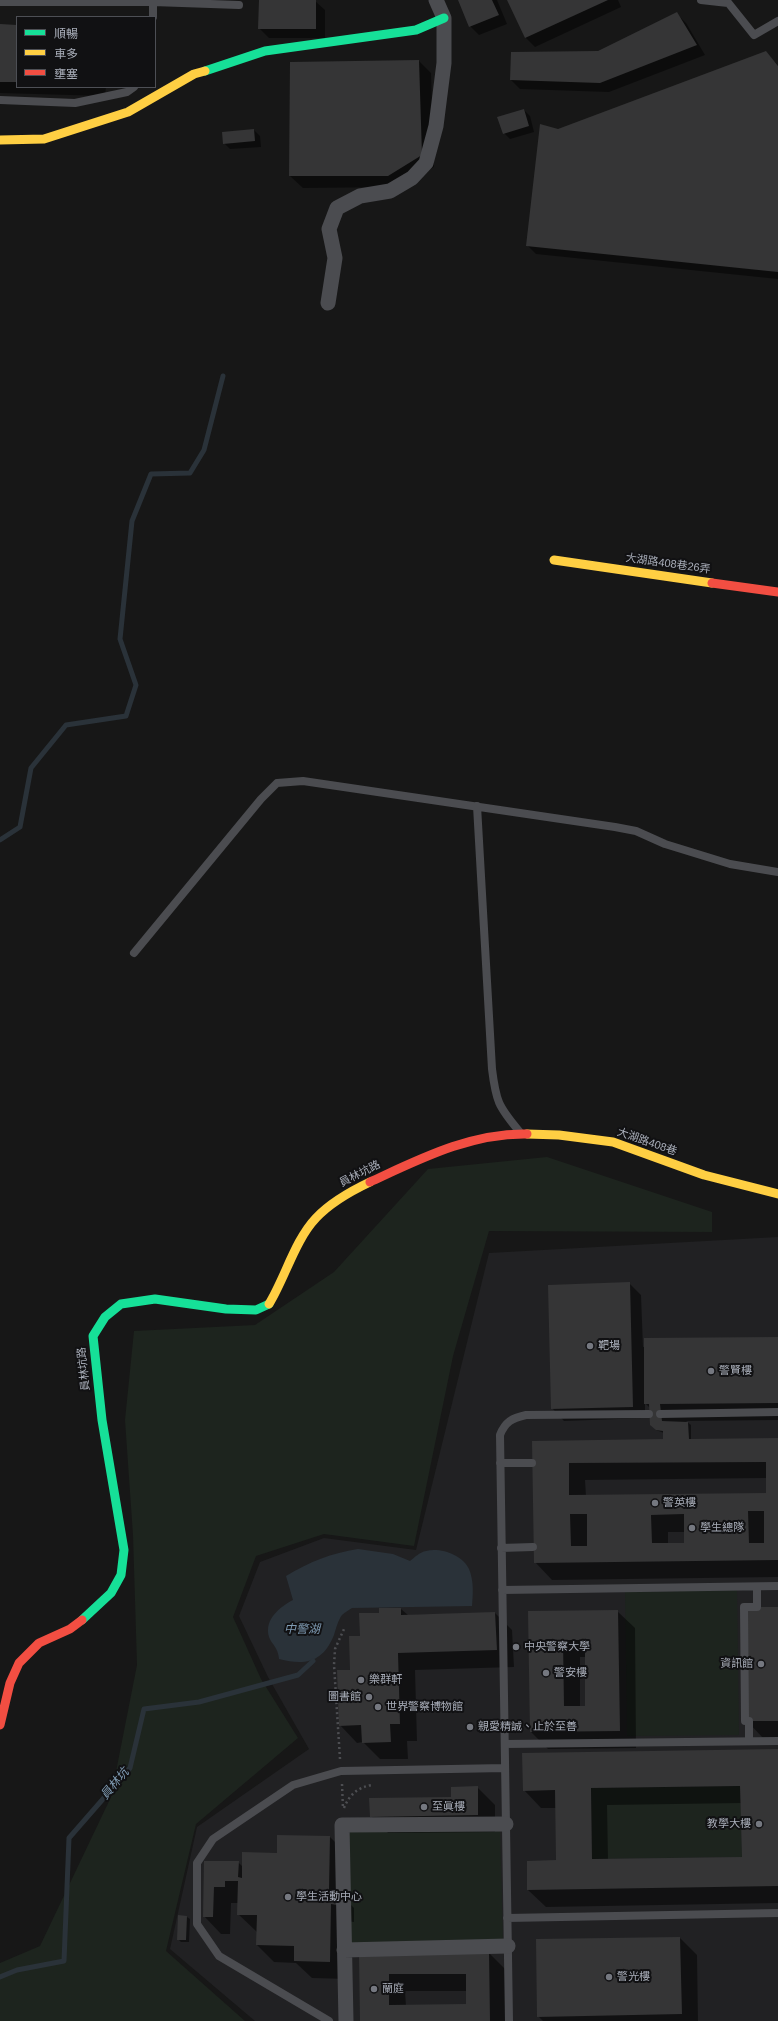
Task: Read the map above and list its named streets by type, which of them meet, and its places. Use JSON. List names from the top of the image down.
{
  "streets": {
    "street": ["大湖路408巷26弄", "大湖路408巷", "員林坑路"]
  },
  "crossings": [
    ["大湖路408巷", "員林坑路"]
  ],
  "water": ["中警湖", "員林坑"],
  "places": [
    "靶場",
    "警賢樓",
    "警英樓",
    "學生總隊",
    "中央警察大學",
    "資訊館",
    "警安樓",
    "樂群軒",
    "圖書館",
    "世界警察博物館",
    "親愛精誠、止於至善",
    "至眞樓",
    "教學大樓",
    "學生活動中心",
    "警光樓",
    "蘭庭"
  ],
  "legend": ["順暢", "車多", "壅塞"]
}
